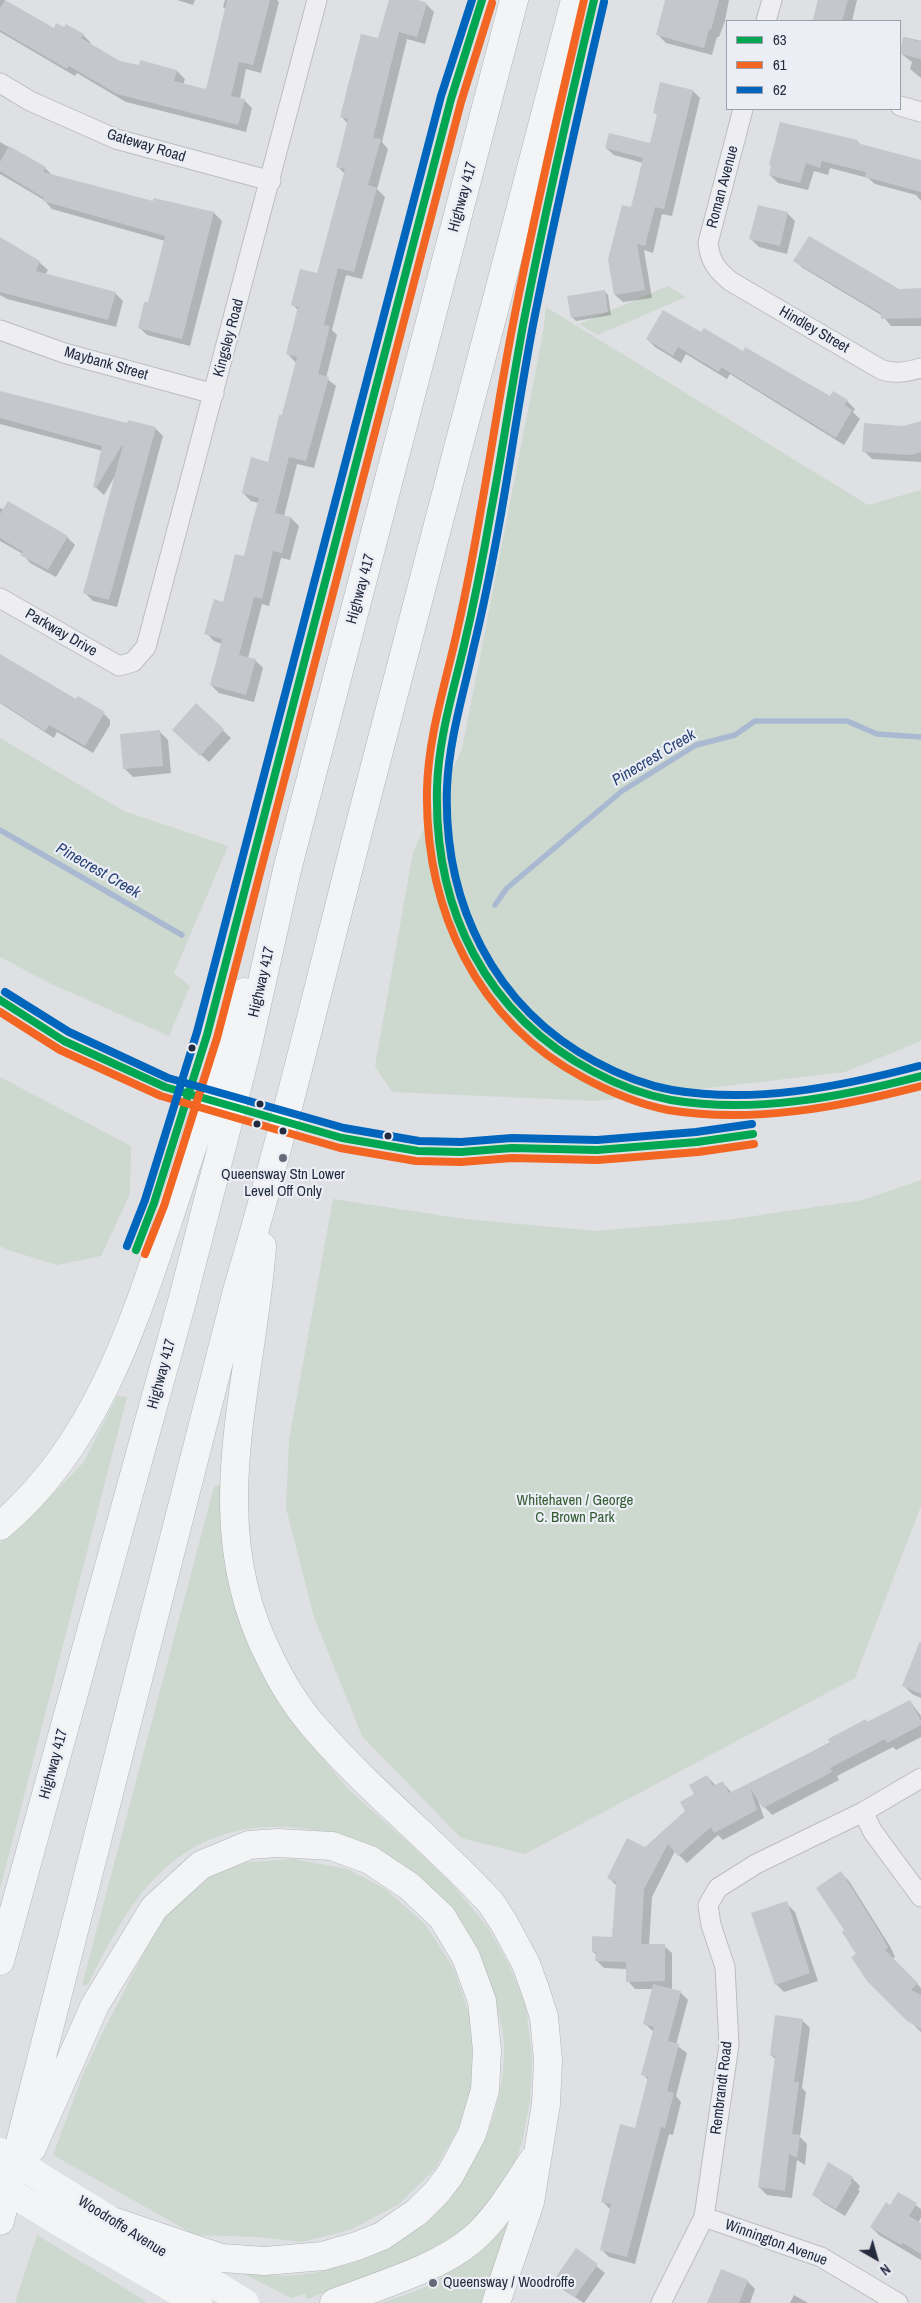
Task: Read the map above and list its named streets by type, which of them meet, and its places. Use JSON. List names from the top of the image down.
{
  "streets": {
    "main road": ["Highway 417", "Woodroffe Avenue"],
    "street": [
      "Gateway Road",
      "Roman Avenue",
      "Hindley Street",
      "Kingsley Road",
      "Maybank Street",
      "Parkway Drive",
      "Rembrandt Road",
      "Winnington Avenue"
    ]
  },
  "crossings": [
    ["Gateway Road", "Kingsley Road"],
    ["Roman Avenue", "Hindley Street"],
    ["Kingsley Road", "Maybank Street"],
    ["Kingsley Road", "Parkway Drive"],
    ["Rembrandt Road", "Winnington Avenue"]
  ],
  "water": ["Pinecrest Creek"],
  "parks": ["Whitehaven / George C. Brown Park"],
  "places": ["Queensway Stn Lower Level Off Only", "Queensway / Woodroffe"],
  "lines": ["transit line 63", "transit line 61", "transit line 62"],
  "legend": ["63", "61", "62"],
  "north": "bottom right"
}
